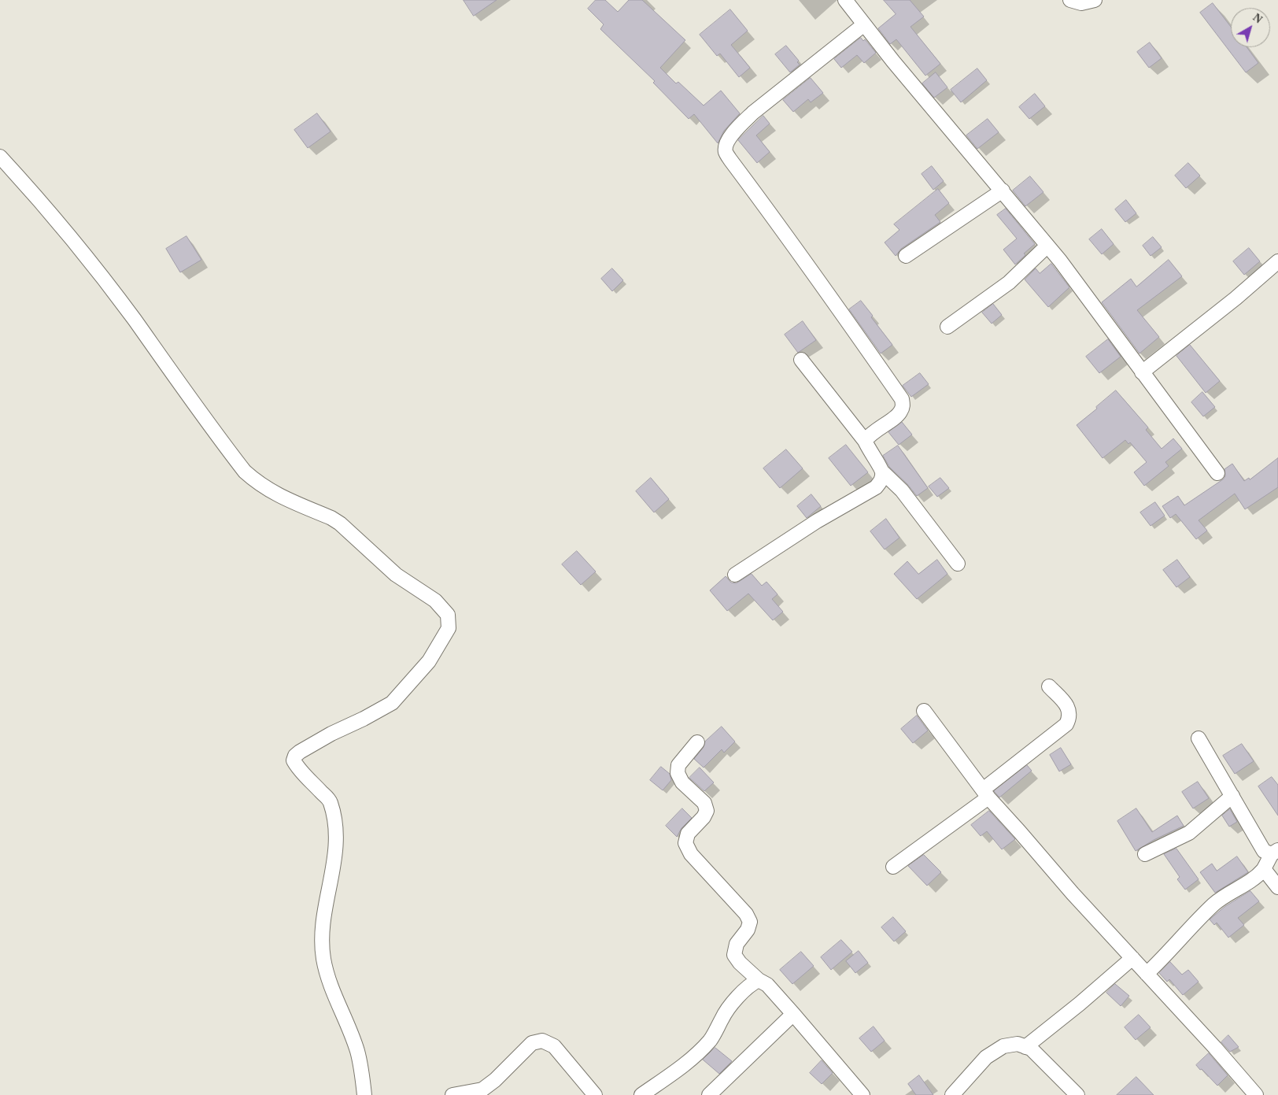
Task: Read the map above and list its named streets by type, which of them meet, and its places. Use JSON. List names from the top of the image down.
{
  "north": "top right"
}
